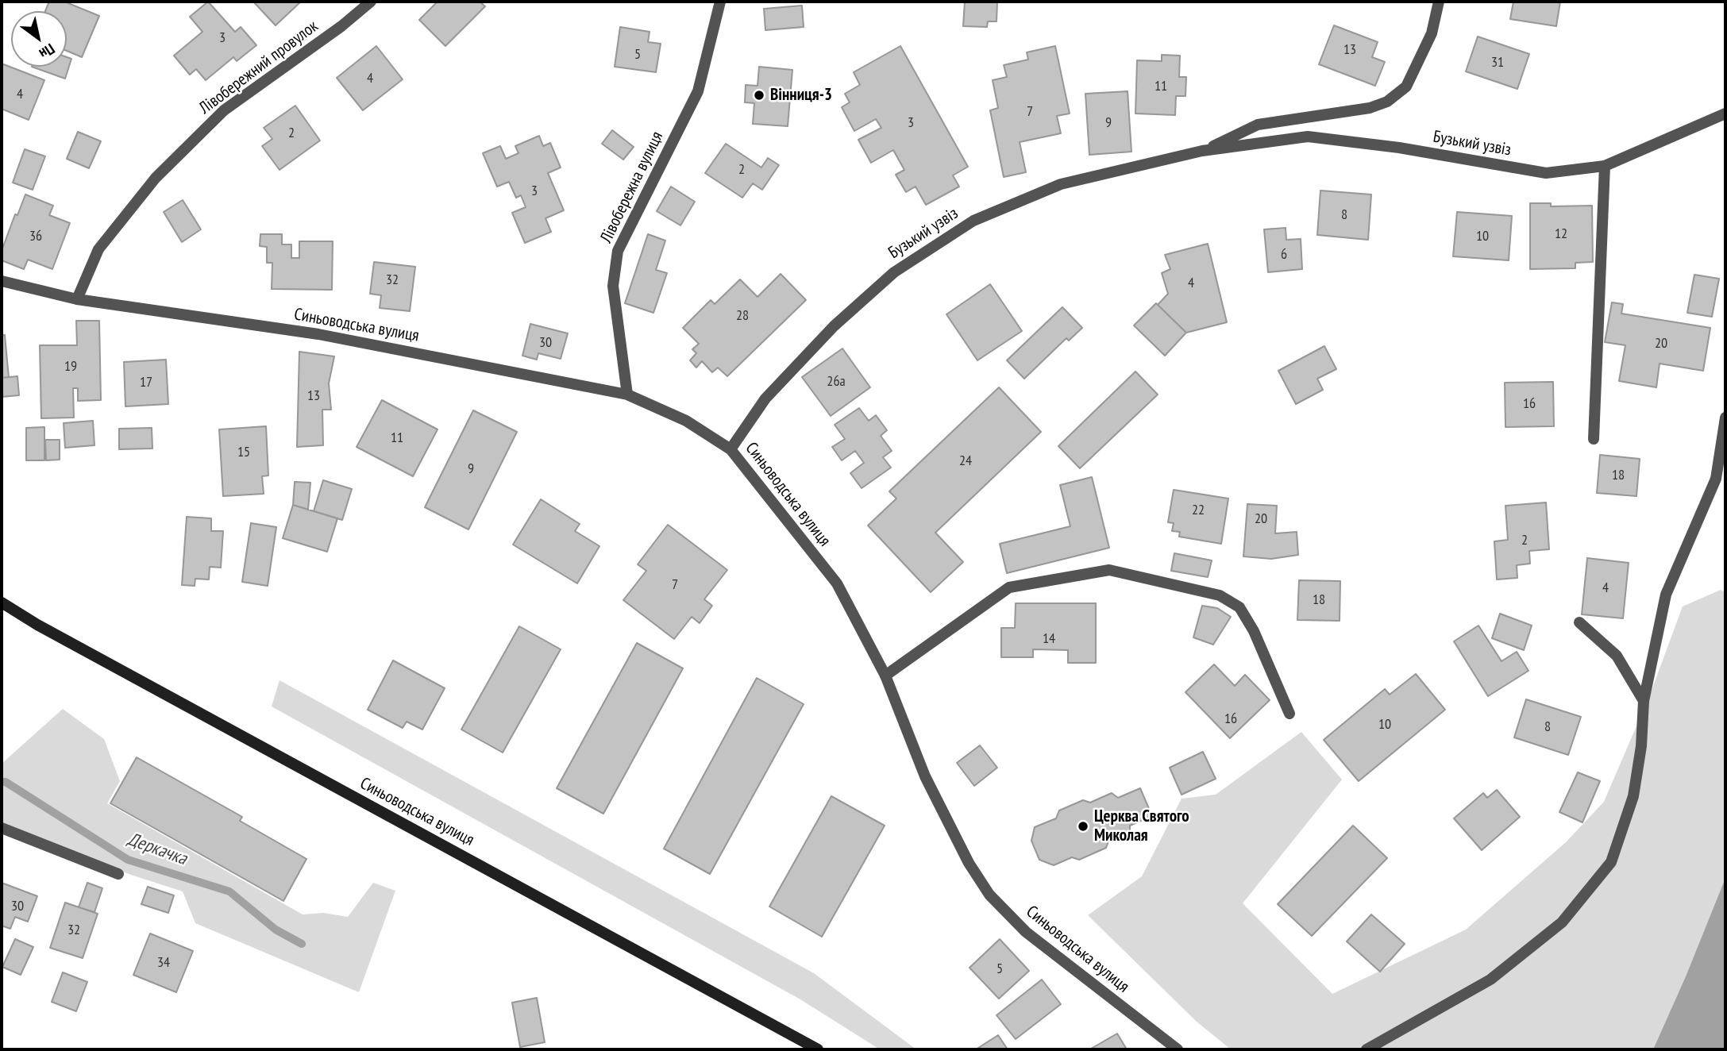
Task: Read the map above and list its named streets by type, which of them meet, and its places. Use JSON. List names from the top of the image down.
{
  "streets": {
    "main road": ["Синьоводська вулиця"],
    "street": ["Лівобережний провулок", "Бузький узвіз", "Лівобережна вулиця"]
  },
  "crossings": [
    ["Лівобережний провулок", "Синьоводська вулиця"],
    ["Бузький узвіз", "Синьоводська вулиця"],
    ["Лівобережна вулиця", "Синьоводська вулиця"]
  ],
  "water": ["Деркачка"],
  "places": ["Вінниця-3", "Церква Святого Миколая"],
  "house_numbers": [
    "3",
    "13",
    "5",
    "31",
    "4",
    "11",
    "4",
    "7",
    "3",
    "9",
    "2",
    "2",
    "3",
    "8",
    "12",
    "36",
    "10",
    "6",
    "32",
    "4",
    "28",
    "30",
    "20",
    "19",
    "26а",
    "17",
    "13",
    "16",
    "11",
    "15",
    "24",
    "9",
    "18",
    "22",
    "20",
    "2",
    "7",
    "4",
    "18",
    "14",
    "16",
    "10",
    "8",
    "30",
    "32",
    "34",
    "5"
  ],
  "north": "bottom right"
}
